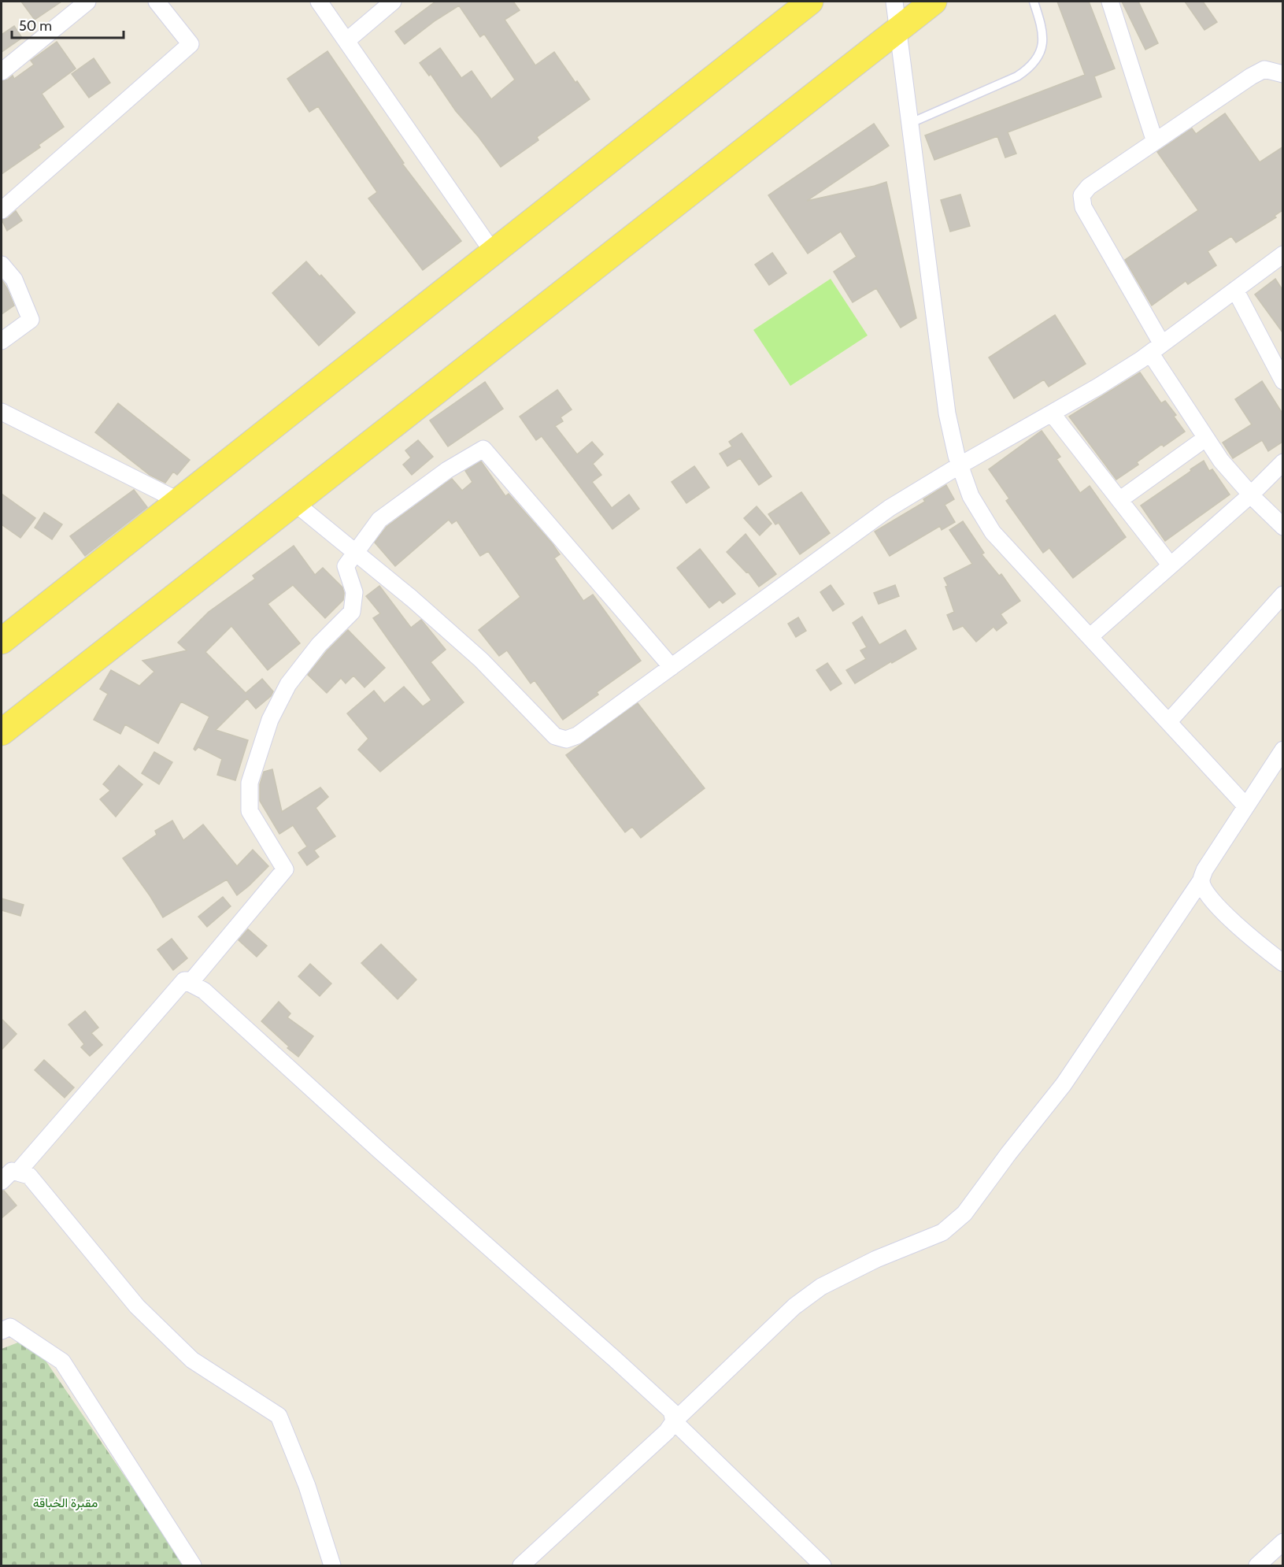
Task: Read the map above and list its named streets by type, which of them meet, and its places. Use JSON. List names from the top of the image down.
{
  "parks": ["مقبرة الخباقة"],
  "scale_bar": "50 m"
}
